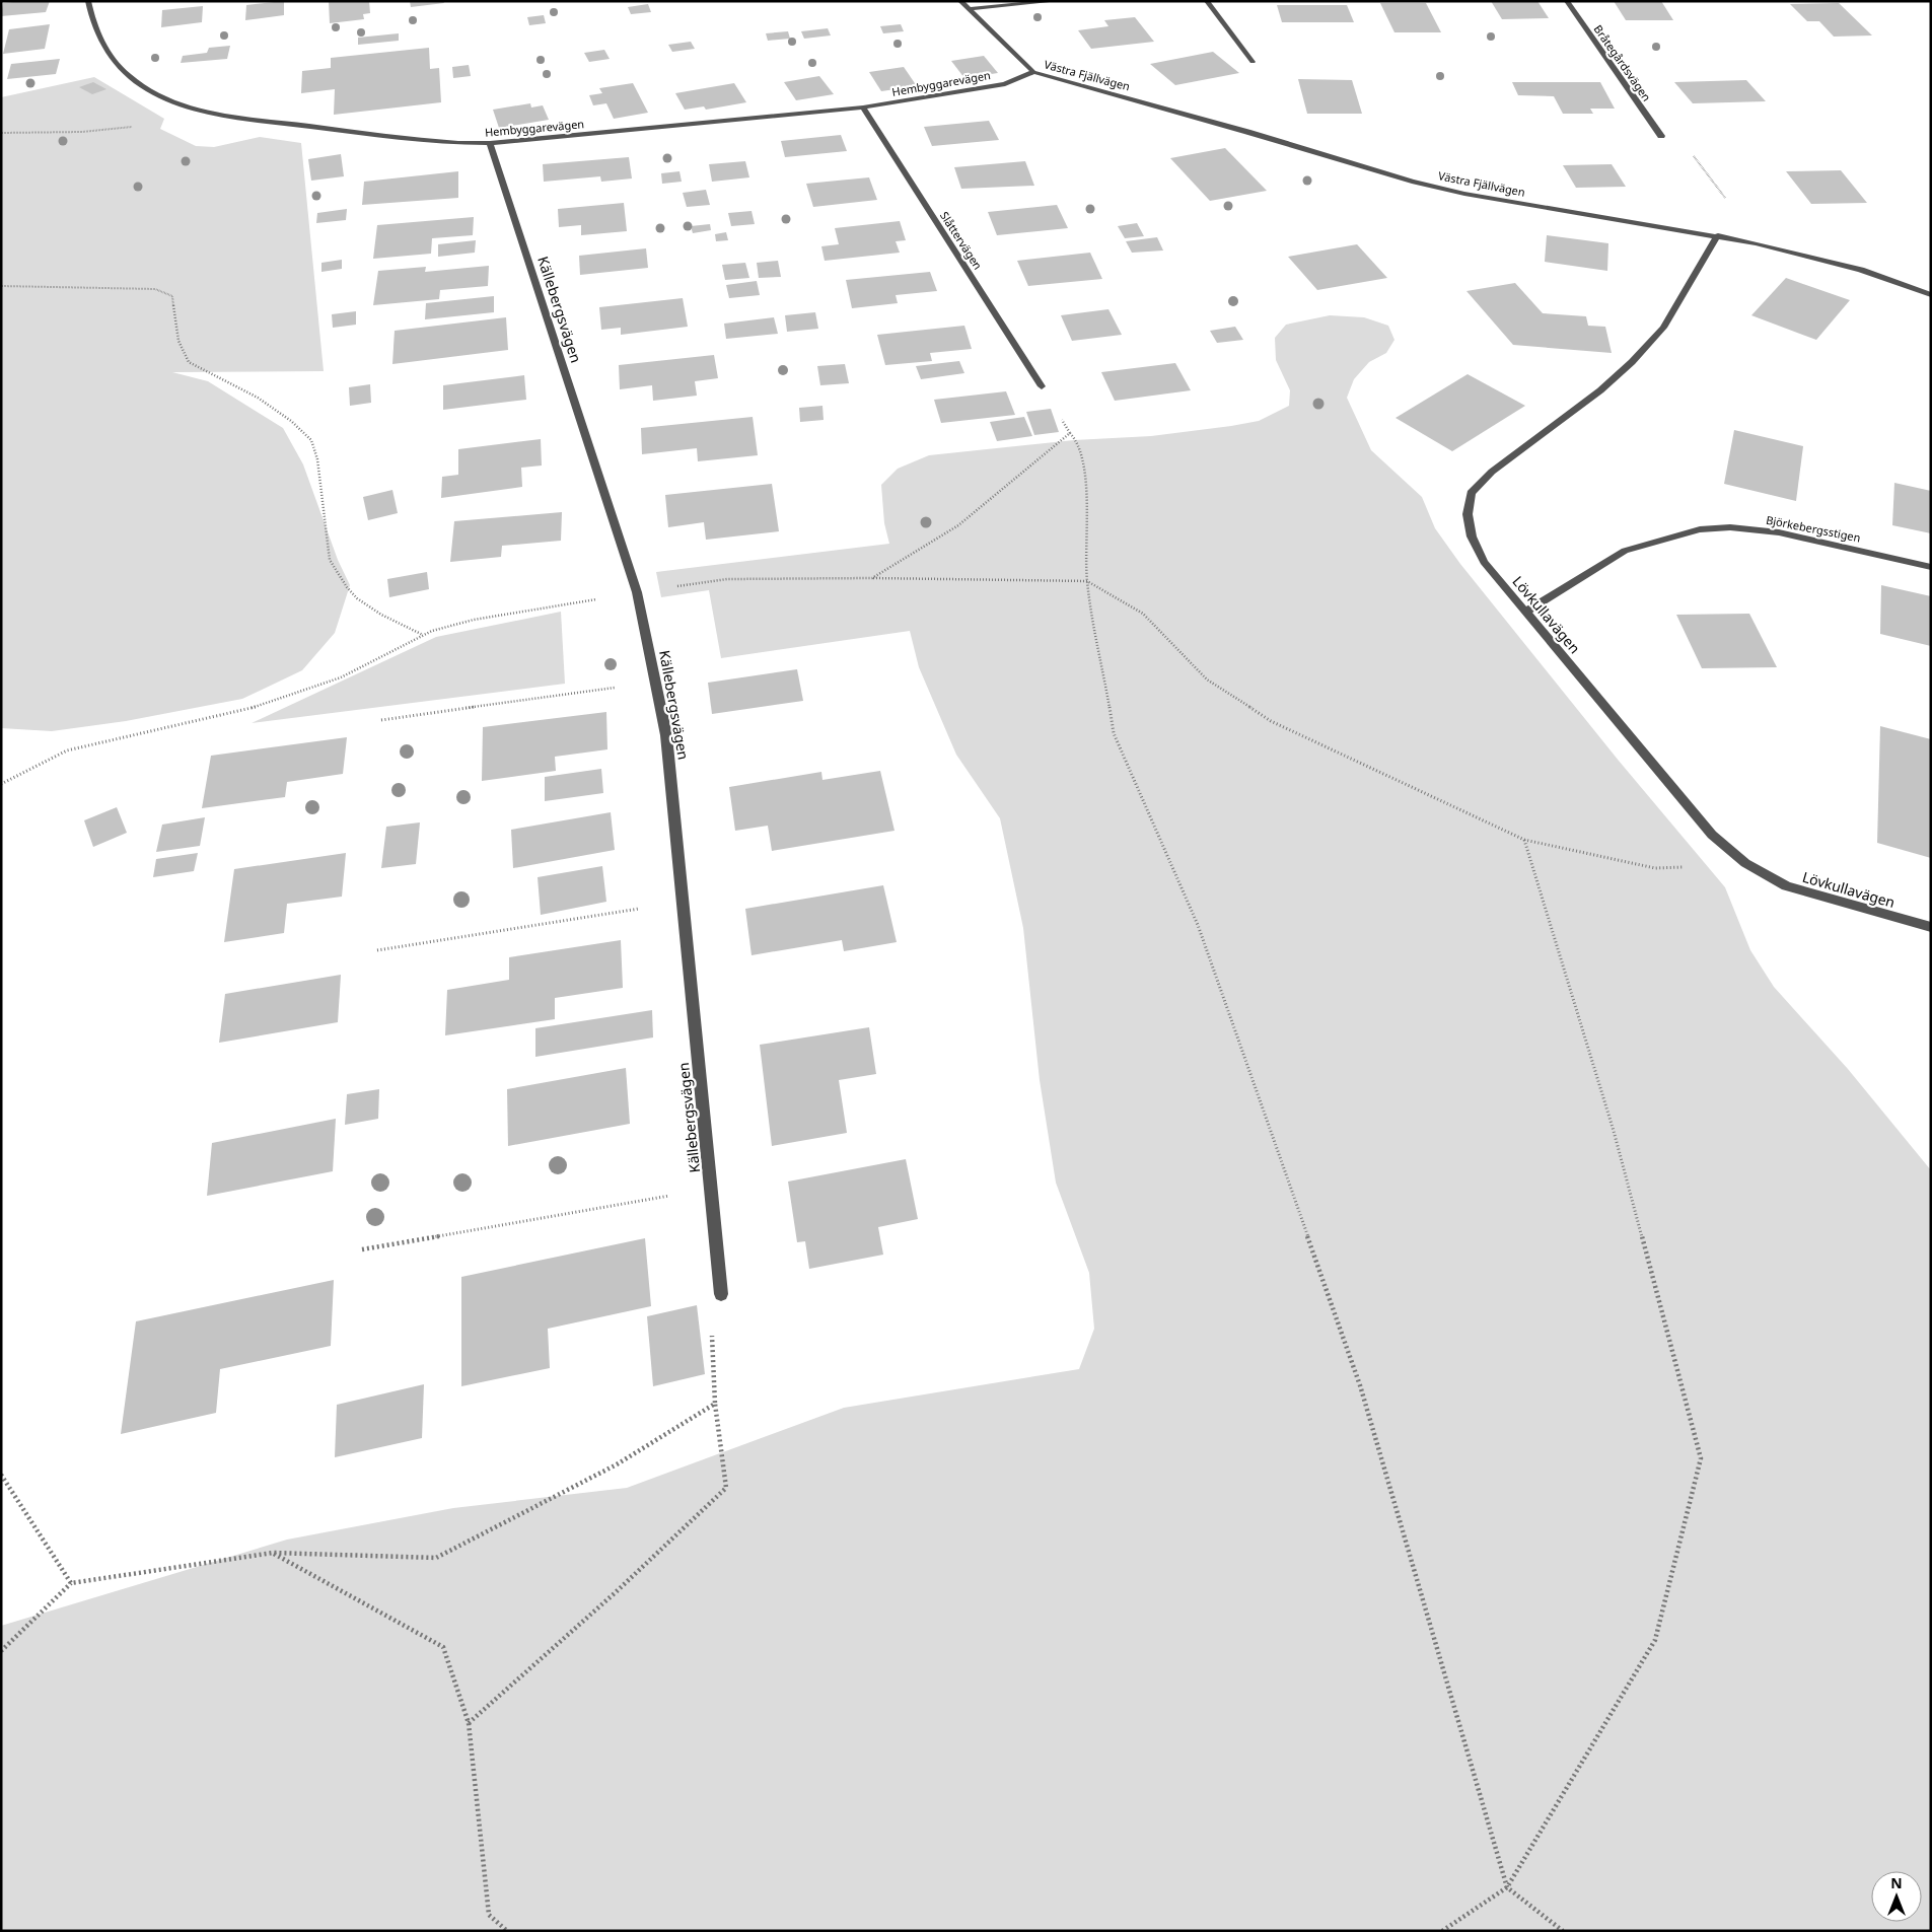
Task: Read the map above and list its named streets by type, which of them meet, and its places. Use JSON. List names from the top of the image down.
{
  "streets": {
    "street": [
      "Bråtegårdsvägen",
      "Västra Fjällvägen",
      "Hembyggarevägen",
      "Slåttervägen",
      "Källebergsvägen",
      "Björkebergsstigen",
      "Lövkullavägen"
    ]
  },
  "crossings": [
    ["Västra Fjällvägen", "Hembyggarevägen"],
    ["Västra Fjällvägen", "Lövkullavägen"],
    ["Hembyggarevägen", "Slåttervägen"],
    ["Hembyggarevägen", "Källebergsvägen"],
    ["Björkebergsstigen", "Lövkullavägen"]
  ],
  "north": "top"
}
